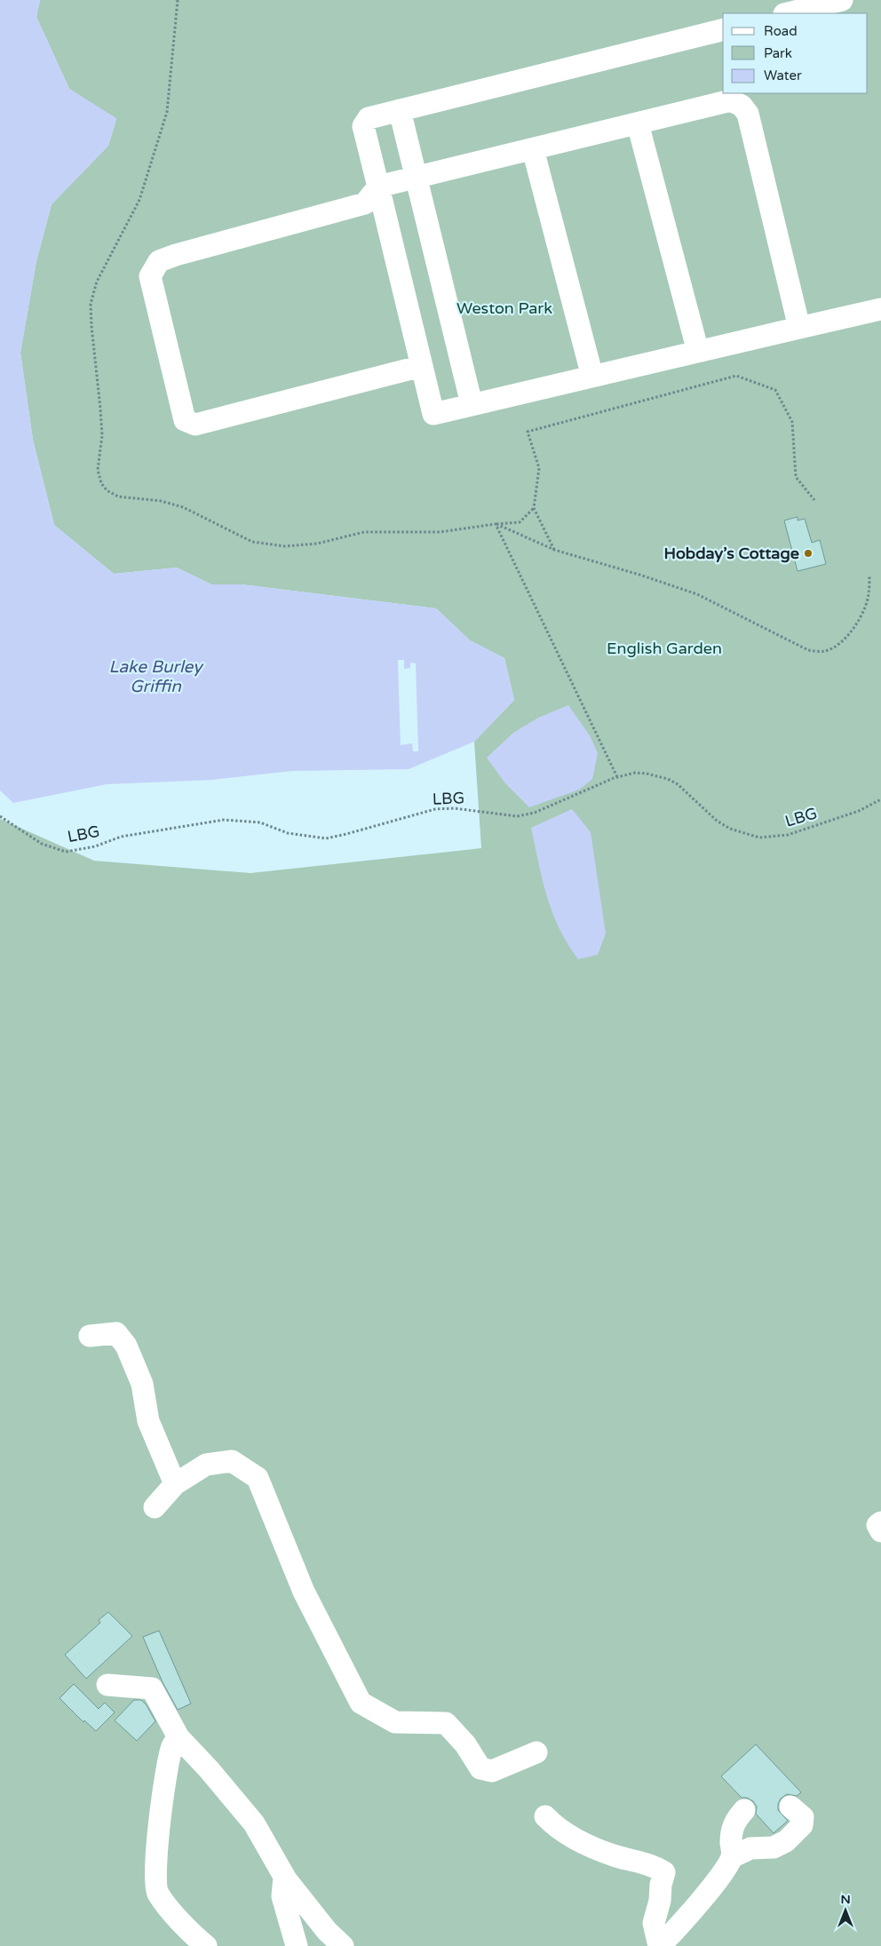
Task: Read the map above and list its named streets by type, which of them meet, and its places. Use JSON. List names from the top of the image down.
{
  "streets": {
    "path": ["LBG"]
  },
  "water": ["Lake Burley Griffin"],
  "parks": ["Weston Park", "English Garden"],
  "places": ["Hobday’s Cottage"],
  "legend": ["Road", "Park", "Water"],
  "north": "top"
}
